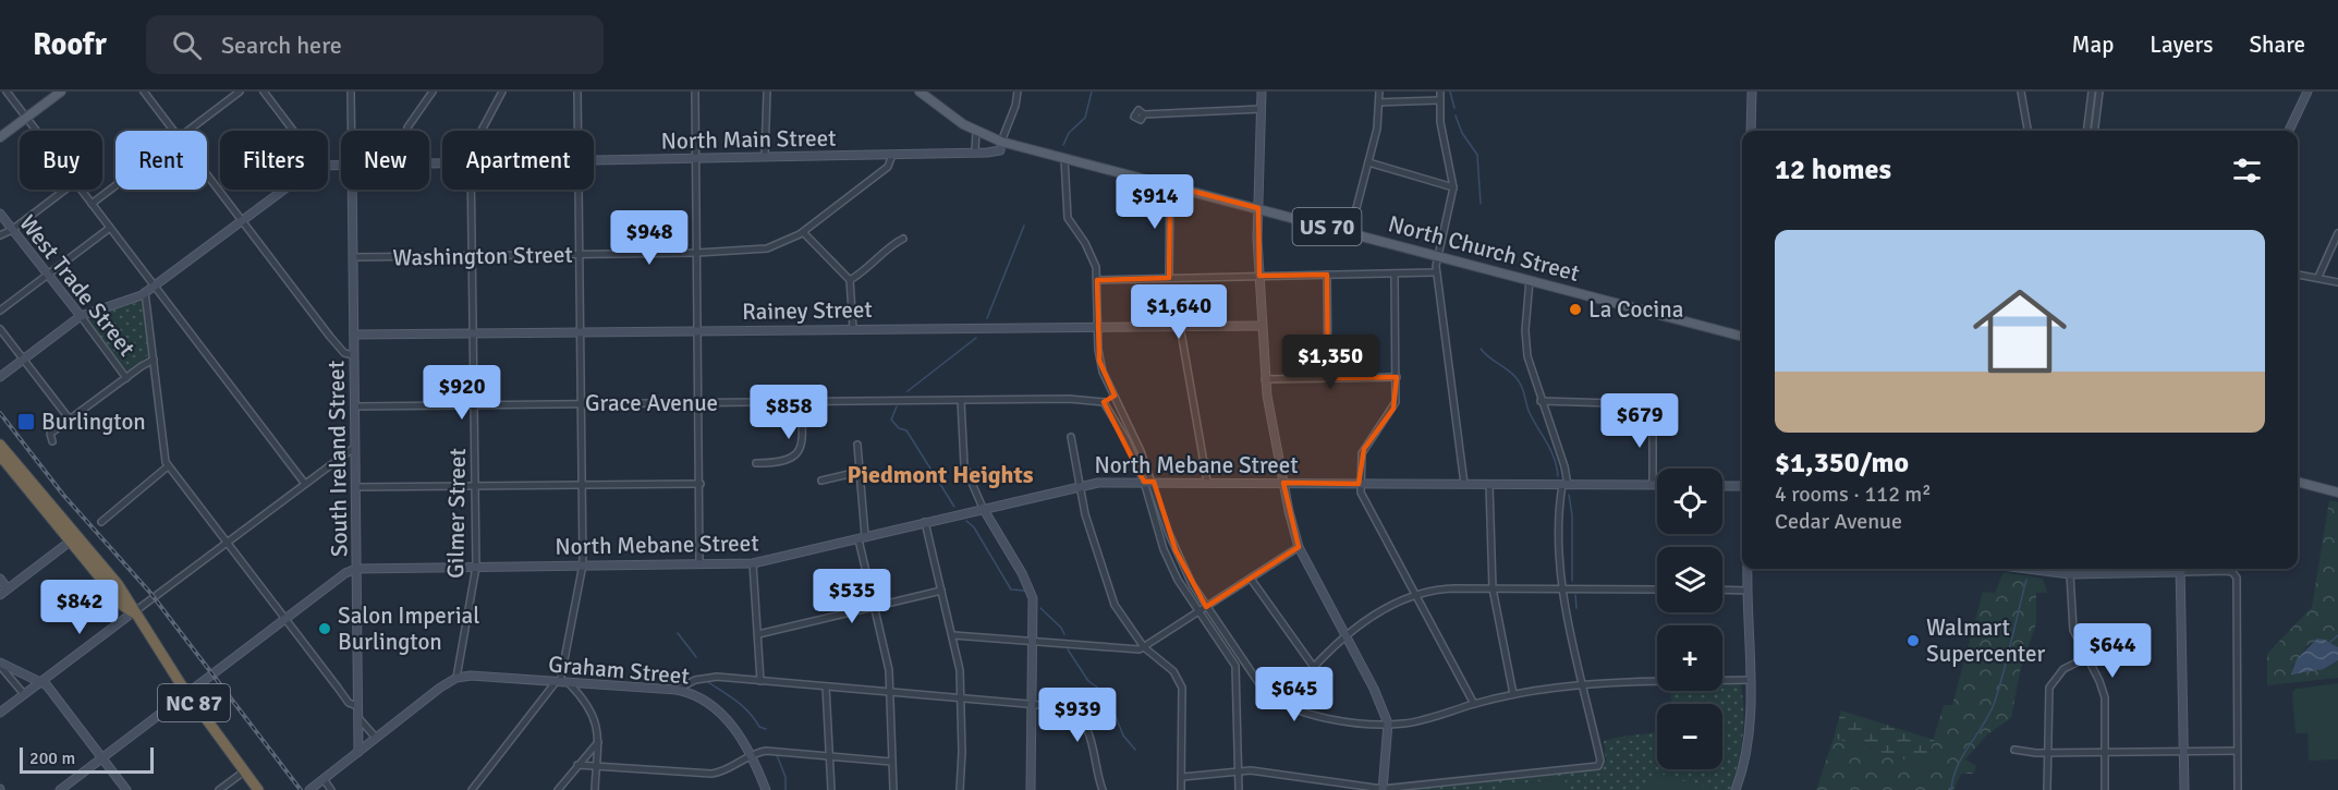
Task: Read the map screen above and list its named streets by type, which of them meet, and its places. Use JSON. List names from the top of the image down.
{
  "streets": {
    "highway": ["NC 87"],
    "main road": ["US 70", "North Church Street"],
    "street": [
      "North Main Street",
      "Washington Street",
      "West Trade Street",
      "Rainey Street",
      "Grace Avenue",
      "South Ireland Street",
      "North Mebane Street",
      "Gilmer Street",
      "Graham Street"
    ]
  },
  "crossings": [
    ["North Main Street", "North Church Street"],
    ["North Main Street", "Washington Street"],
    ["Washington Street", "South Ireland Street"],
    ["Washington Street", "Gilmer Street"],
    ["Rainey Street", "South Ireland Street"],
    ["Rainey Street", "Gilmer Street"],
    ["Grace Avenue", "South Ireland Street"],
    ["Grace Avenue", "Gilmer Street"],
    ["South Ireland Street", "North Mebane Street"],
    ["North Mebane Street", "Gilmer Street"],
    ["Gilmer Street", "Graham Street"]
  ],
  "districts": ["Piedmont Heights"],
  "places": {
    "other": ["La Cocina", "Salon Imperial Burlington", "Walmart Supercenter"],
    "transit": ["Burlington"]
  },
  "scale_bar": "200 m",
  "page": {
    "header": "Roofr",
    "search": "Search here",
    "nav": ["Map", "Layers", "Share"],
    "chip": [
      "Buy",
      "Rent",
      "Filters",
      "New",
      "Apartment"
    ],
    "heading": "12 homes",
    "price": [
      "$914",
      "$948",
      "$1,640",
      "$1,350",
      "$920",
      "$858",
      "$679",
      "$535",
      "$842",
      "$644",
      "$645",
      "$939"
    ],
    "list": [
      {
        "name": "$1,350/mo",
        "note": "4 rooms · 112 m² · Cedar Avenue"
      }
    ],
    "map_buttons": ["+", "−"],
    "scale": "200 m"
  }
}
